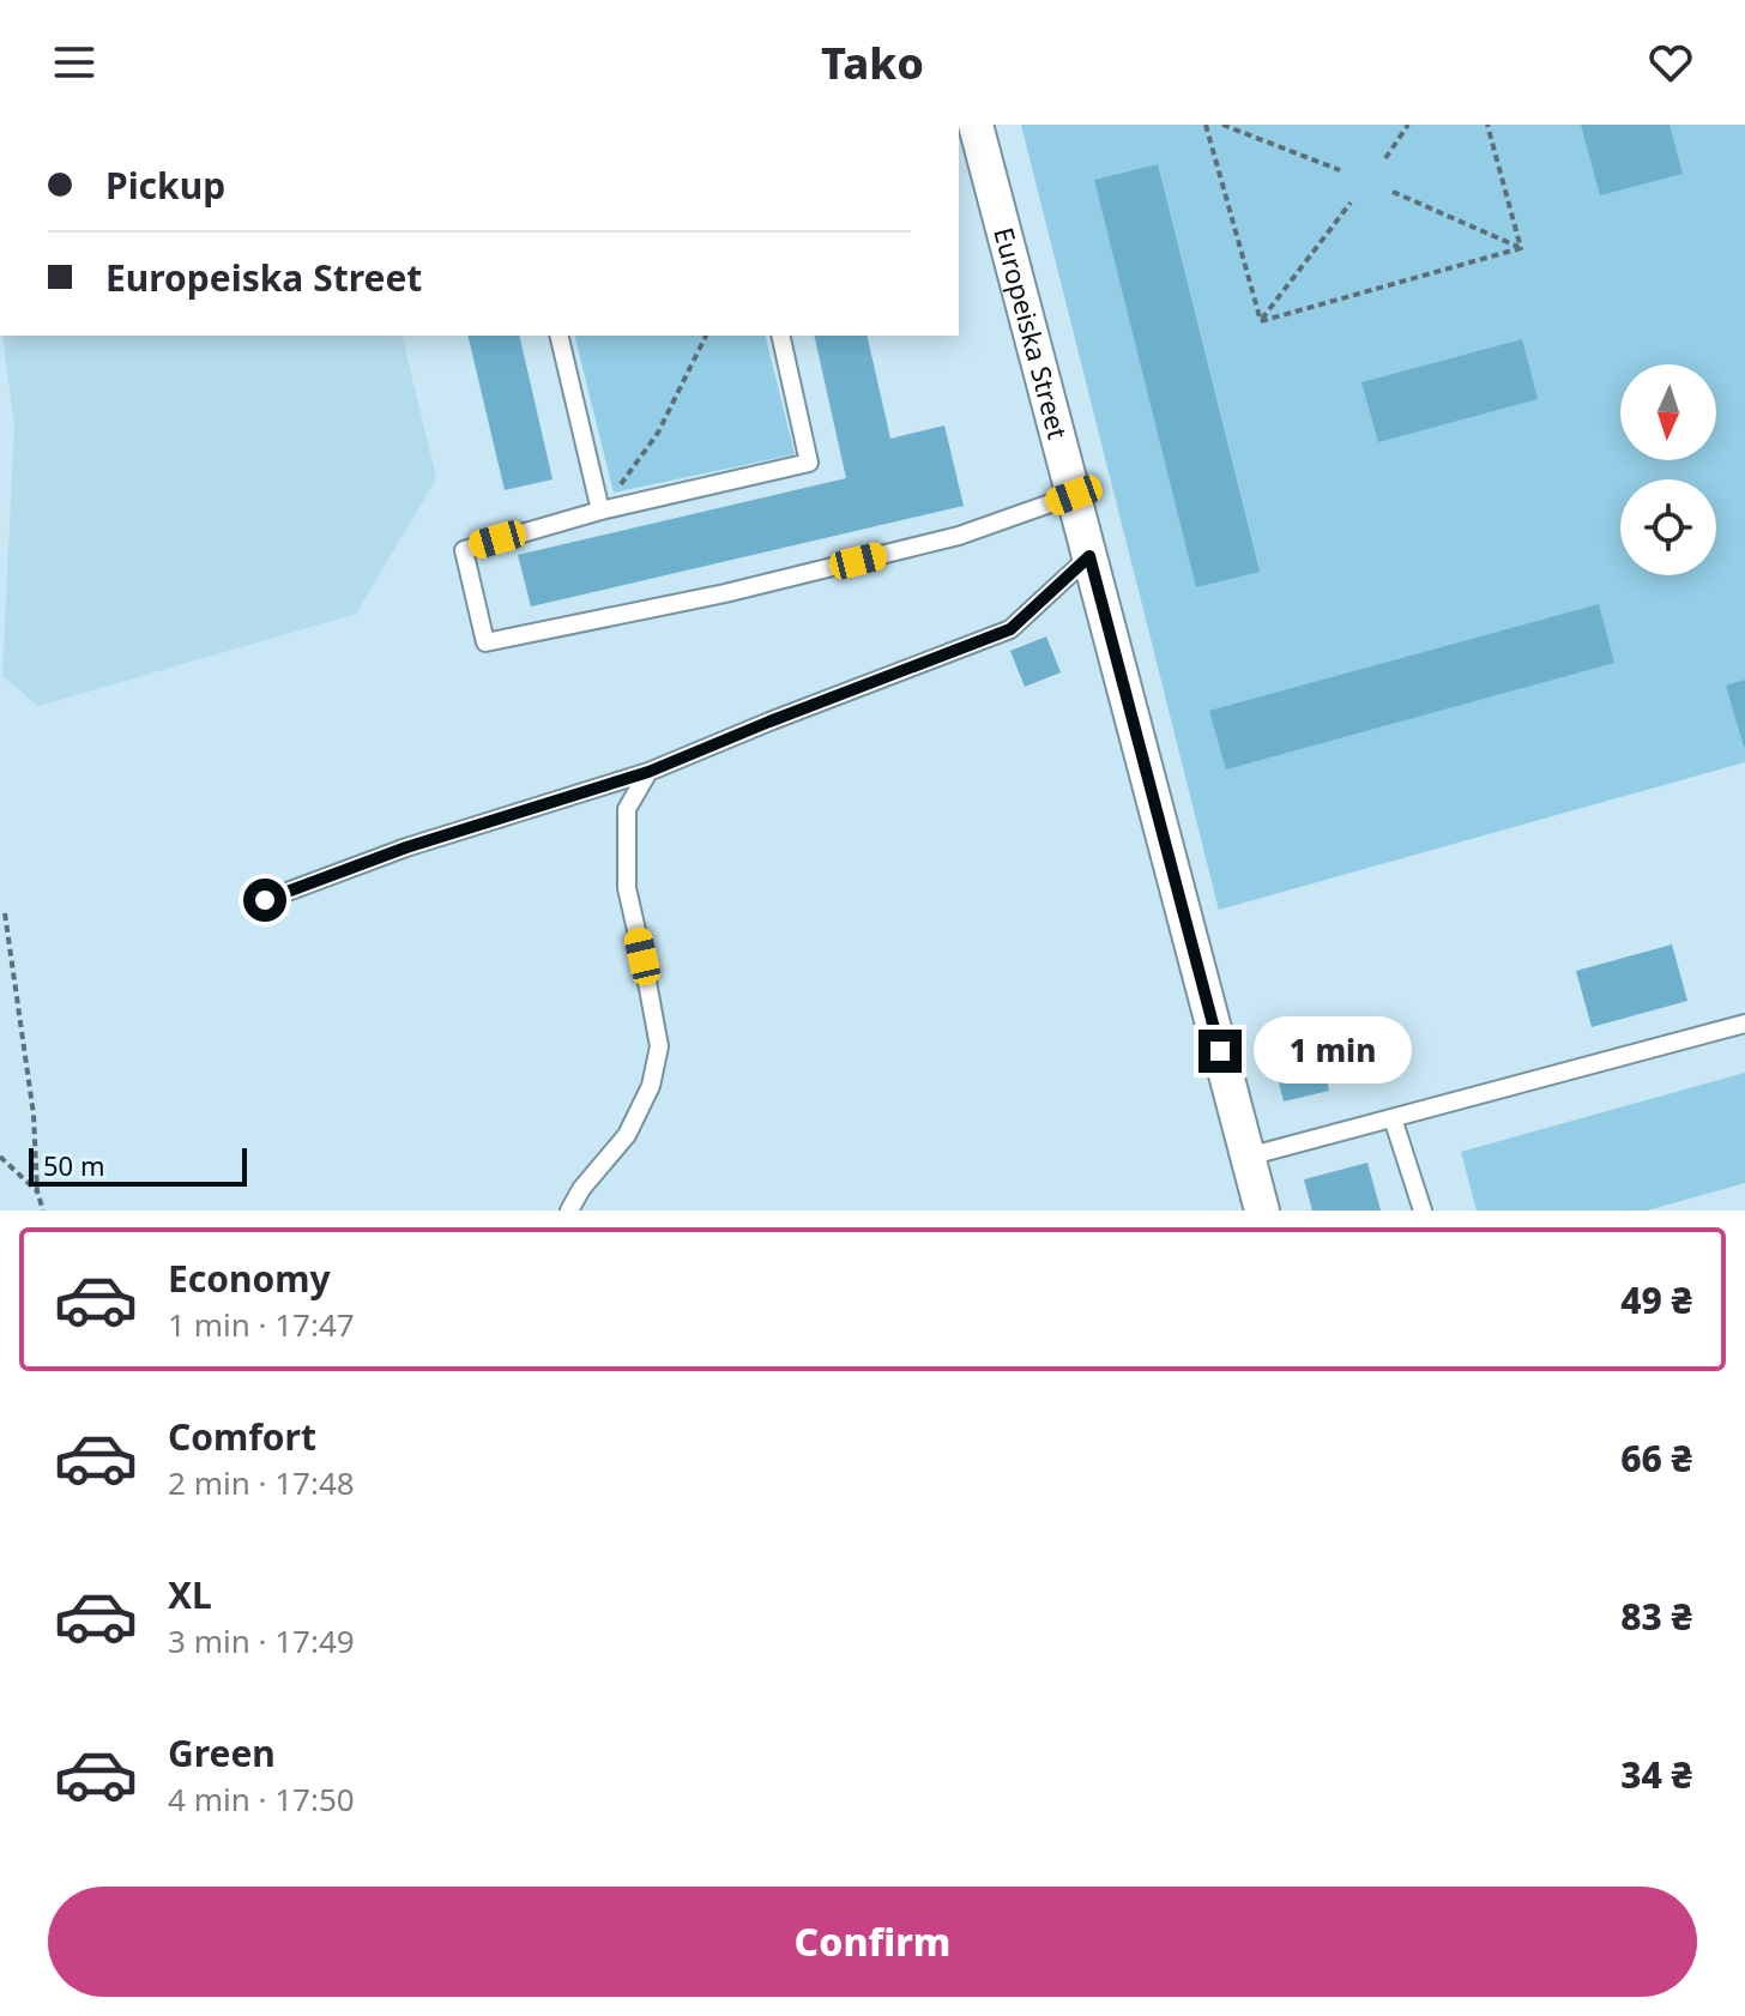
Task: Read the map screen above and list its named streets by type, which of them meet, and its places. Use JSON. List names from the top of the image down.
{
  "streets": {
    "street": ["Europeiska Street"]
  },
  "scale_bar": "50 m",
  "north": "bottom",
  "page": {
    "header": "Tako",
    "banner": ["Pickup", "Europeiska Street"],
    "bubble": "1 min",
    "scale": "50 m",
    "list": [
      {
        "name": "Economy",
        "note": "1 min · 17:47",
        "value": "49 ₴"
      },
      {
        "name": "Comfort",
        "note": "2 min · 17:48",
        "value": "66 ₴"
      },
      {
        "name": "XL",
        "note": "3 min · 17:49",
        "value": "83 ₴"
      },
      {
        "name": "Green",
        "note": "4 min · 17:50",
        "value": "34 ₴"
      }
    ],
    "buttons": "Confirm"
  }
}
